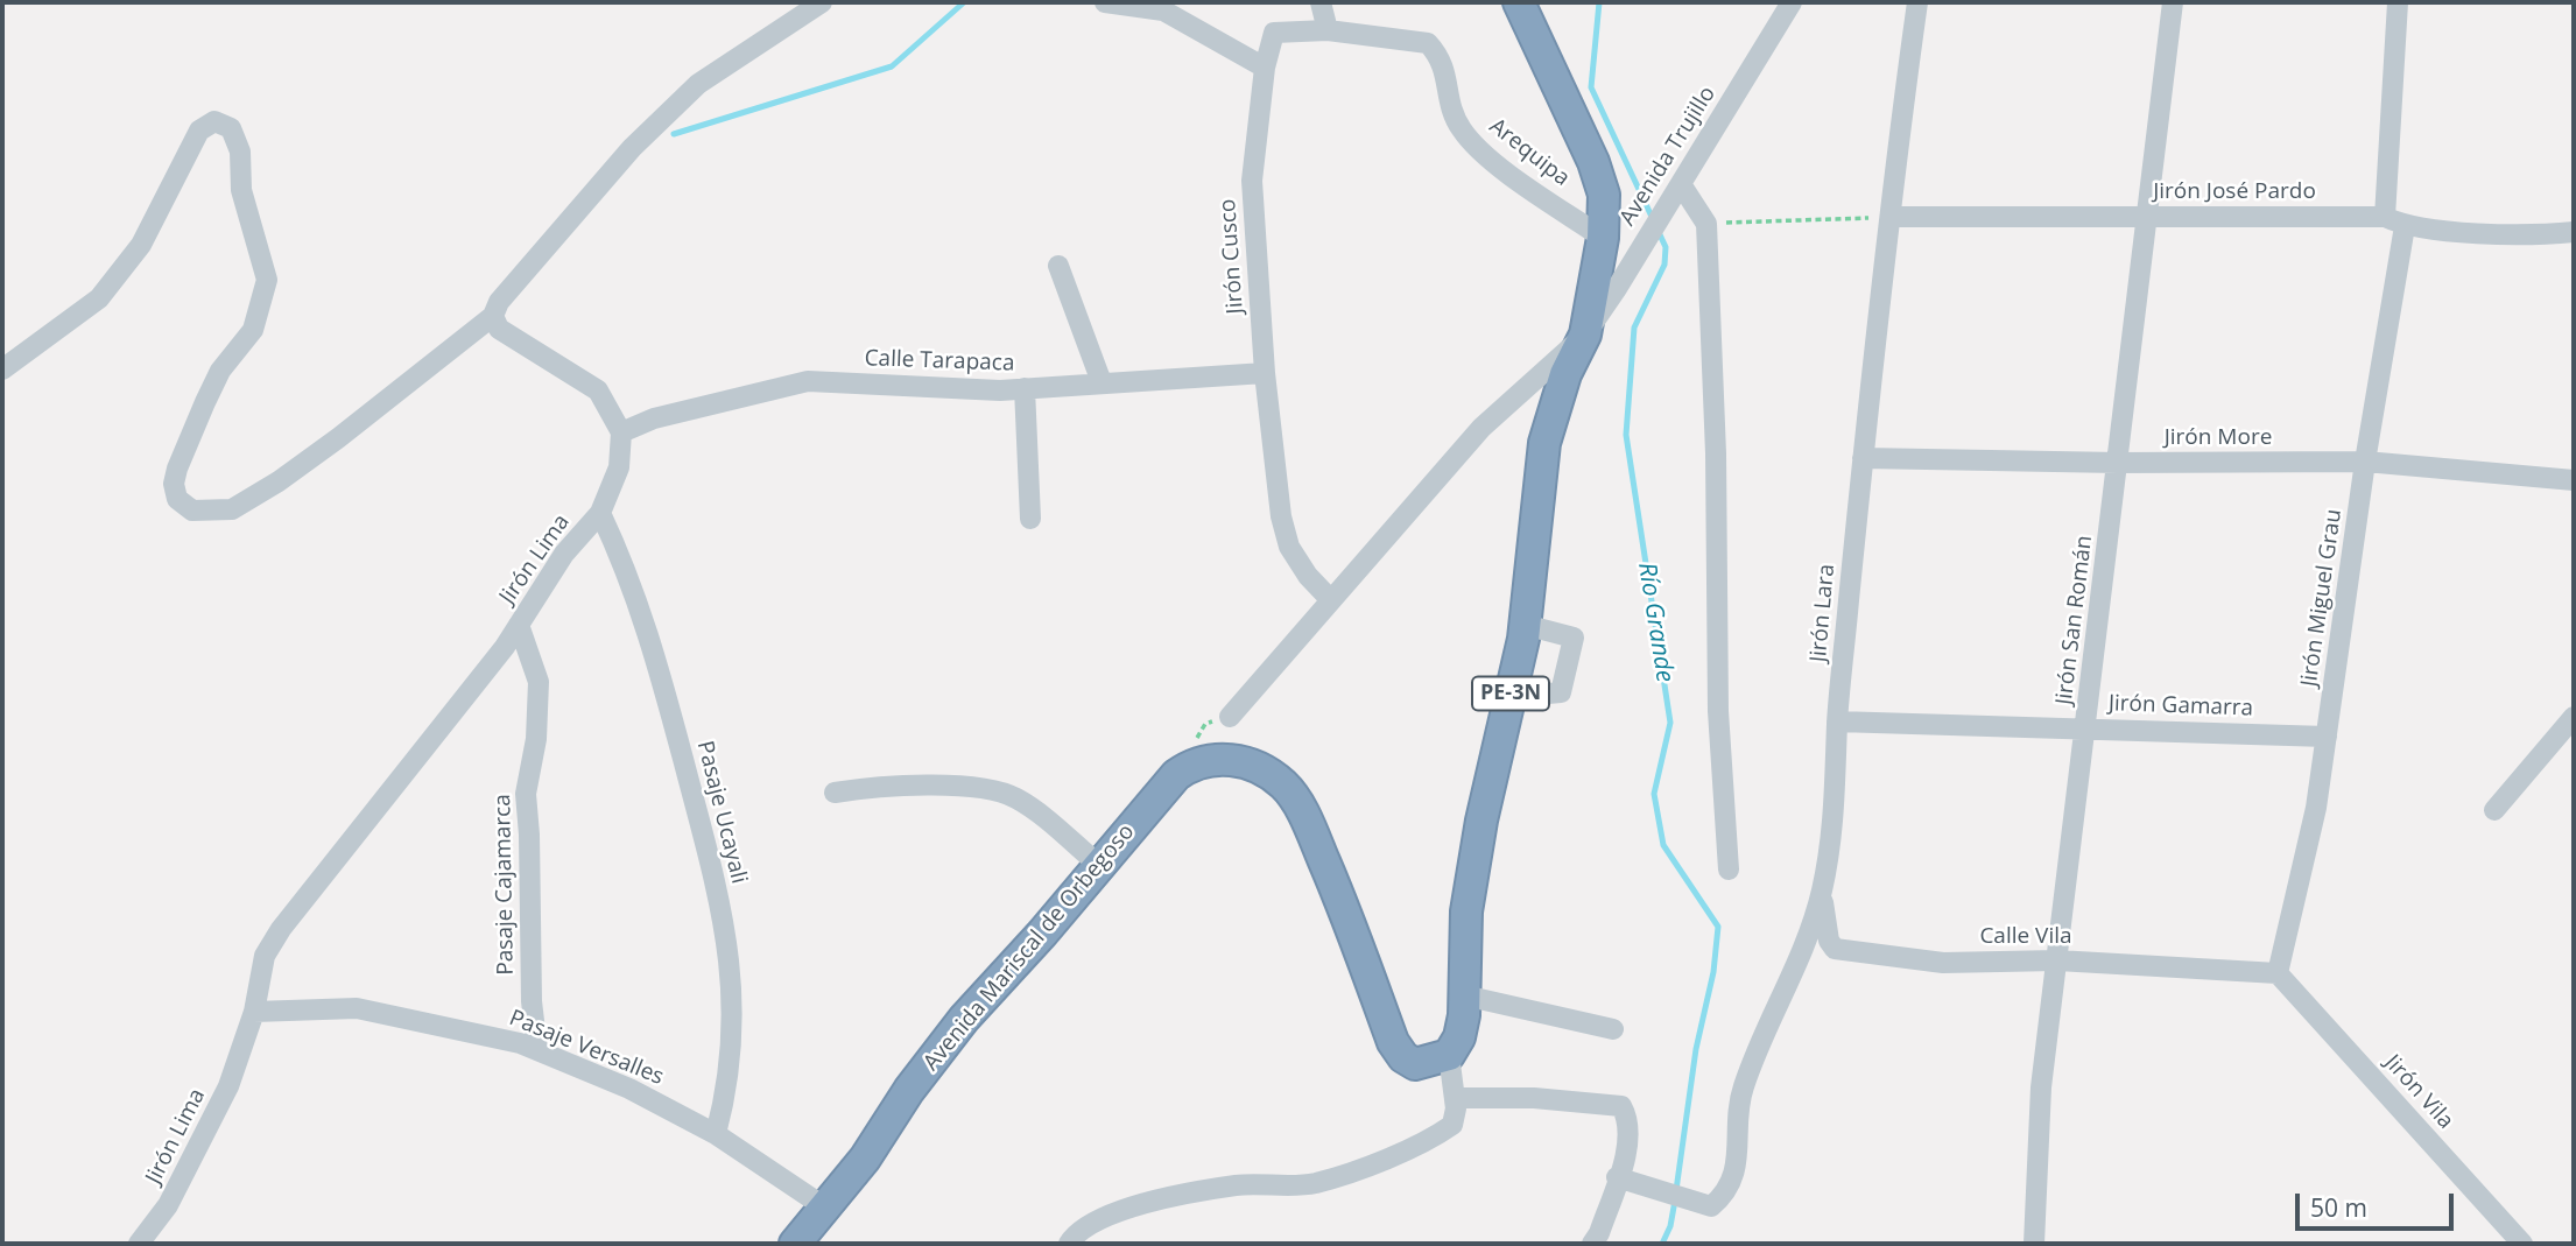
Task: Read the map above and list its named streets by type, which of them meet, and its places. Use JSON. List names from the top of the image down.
{
  "streets": {
    "highway": ["PE-3N", "Avenida Mariscal de Orbegoso"],
    "street": [
      "Arequipa",
      "Avenida Trujillo",
      "Jirón José Pardo",
      "Jirón Cusco",
      "Calle Tarapaca",
      "Jirón More",
      "Jirón Lima",
      "Jirón Miguel Grau",
      "Jirón Lara",
      "Jirón San Román",
      "Jirón Gamarra",
      "Pasaje Ucayali",
      "Pasaje Cajamarca",
      "Calle Vila",
      "Pasaje Versalles",
      "Jirón Vila"
    ]
  },
  "crossings": [
    ["Arequipa", "Jirón Cusco"],
    ["Avenida Trujillo", "Jirón Cusco"],
    ["Avenida Trujillo", "PE-3N"],
    ["Jirón José Pardo", "Jirón Miguel Grau"],
    ["Jirón José Pardo", "Jirón Lara"],
    ["Jirón José Pardo", "Jirón San Román"],
    ["Jirón Cusco", "Calle Tarapaca"],
    ["Calle Tarapaca", "Jirón Lima"],
    ["Jirón More", "Jirón Miguel Grau"],
    ["Jirón More", "Jirón Lara"],
    ["Jirón More", "Jirón San Román"],
    ["Jirón Lima", "Pasaje Ucayali"],
    ["Jirón Lima", "Pasaje Cajamarca"],
    ["Jirón Lima", "Pasaje Versalles"],
    ["Jirón Miguel Grau", "Jirón Gamarra"],
    ["Jirón Miguel Grau", "Calle Vila"],
    ["Jirón Miguel Grau", "Jirón Vila"],
    ["Jirón Lara", "Jirón Gamarra"],
    ["Jirón Lara", "Calle Vila"],
    ["Jirón San Román", "Jirón Gamarra"],
    ["Jirón San Román", "Calle Vila"],
    ["PE-3N", "Avenida Mariscal de Orbegoso"],
    ["Pasaje Ucayali", "Pasaje Versalles"],
    ["Pasaje Cajamarca", "Pasaje Versalles"],
    ["Calle Vila", "Jirón Vila"],
    ["Avenida Mariscal de Orbegoso", "Pasaje Versalles"]
  ],
  "water": ["Río Grande"],
  "scale_bar": "50 m"
}
